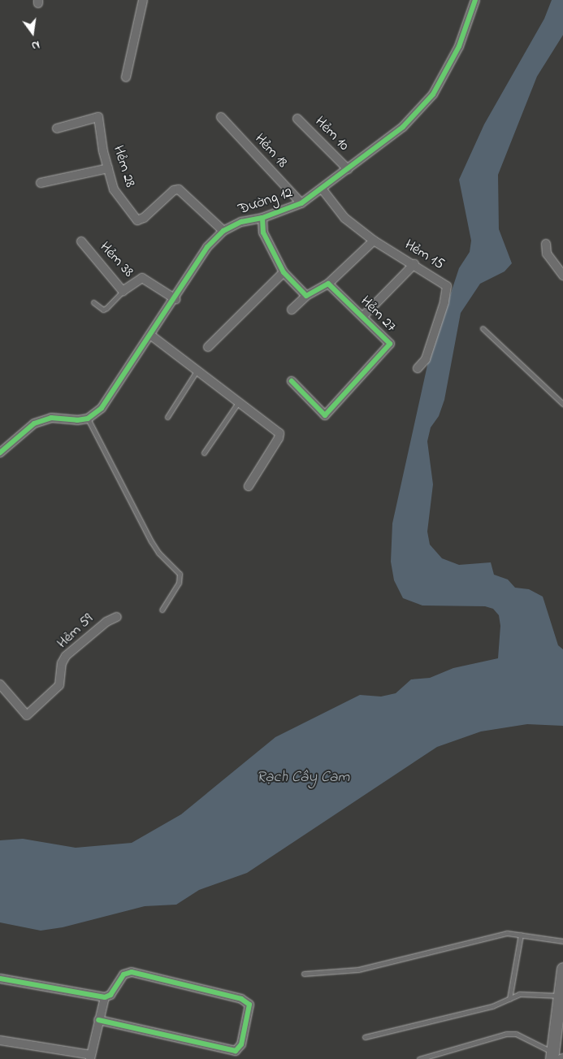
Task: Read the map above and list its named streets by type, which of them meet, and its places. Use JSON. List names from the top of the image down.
{
  "streets": {
    "street": [
      "Hẻm 10",
      "Hẻm 18",
      "Hẻm 28",
      "Đường 12",
      "Hẻm 15",
      "Hẻm 38",
      "Hẻm 27",
      "Hẻm 59"
    ]
  },
  "crossings": [
    ["Hẻm 10", "Đường 12"],
    ["Hẻm 18", "Đường 12"],
    ["Hẻm 28", "Đường 12"],
    ["Đường 12", "Hẻm 15"],
    ["Đường 12", "Hẻm 38"]
  ],
  "water": ["Rạch Cây Cam"],
  "north": "bottom"
}
